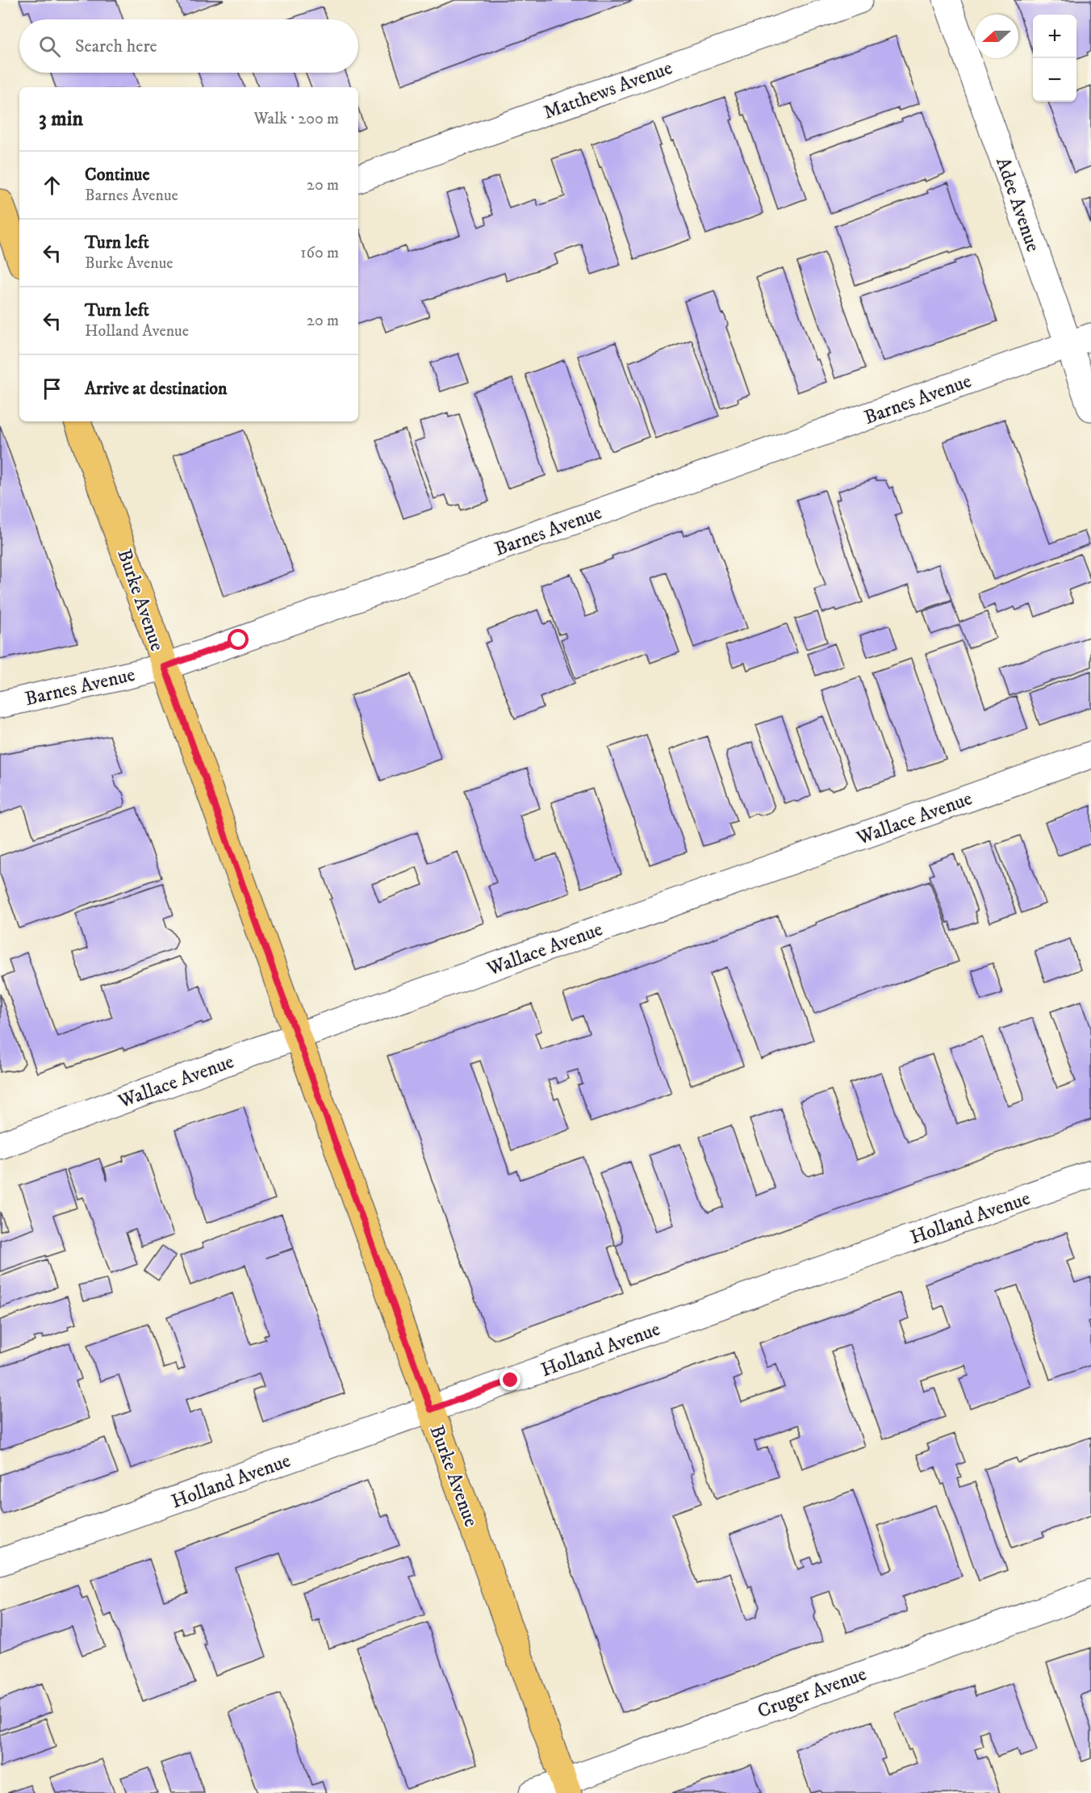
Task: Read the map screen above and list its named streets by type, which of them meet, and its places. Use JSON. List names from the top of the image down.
{
  "streets": {
    "main road": ["Burke Avenue"],
    "street": [
      "Matthews Avenue",
      "Adee Avenue",
      "Barnes Avenue",
      "Wallace Avenue",
      "Holland Avenue",
      "Cruger Avenue"
    ]
  },
  "crossings": [
    ["Adee Avenue", "Barnes Avenue"],
    ["Barnes Avenue", "Burke Avenue"],
    ["Burke Avenue", "Wallace Avenue"],
    ["Burke Avenue", "Holland Avenue"],
    ["Burke Avenue", "Cruger Avenue"]
  ],
  "north": "left",
  "page": {
    "map_buttons": ["+", "−"],
    "search": "Search here",
    "heading": ["3 min", "Walk · 200 m"],
    "list": [
      ["Continue", "Barnes Avenue", "20 m"],
      ["Turn left", "Burke Avenue", "160 m"],
      ["Turn left", "Holland Avenue", "20 m"],
      "Arrive at destination"
    ]
  }
}
